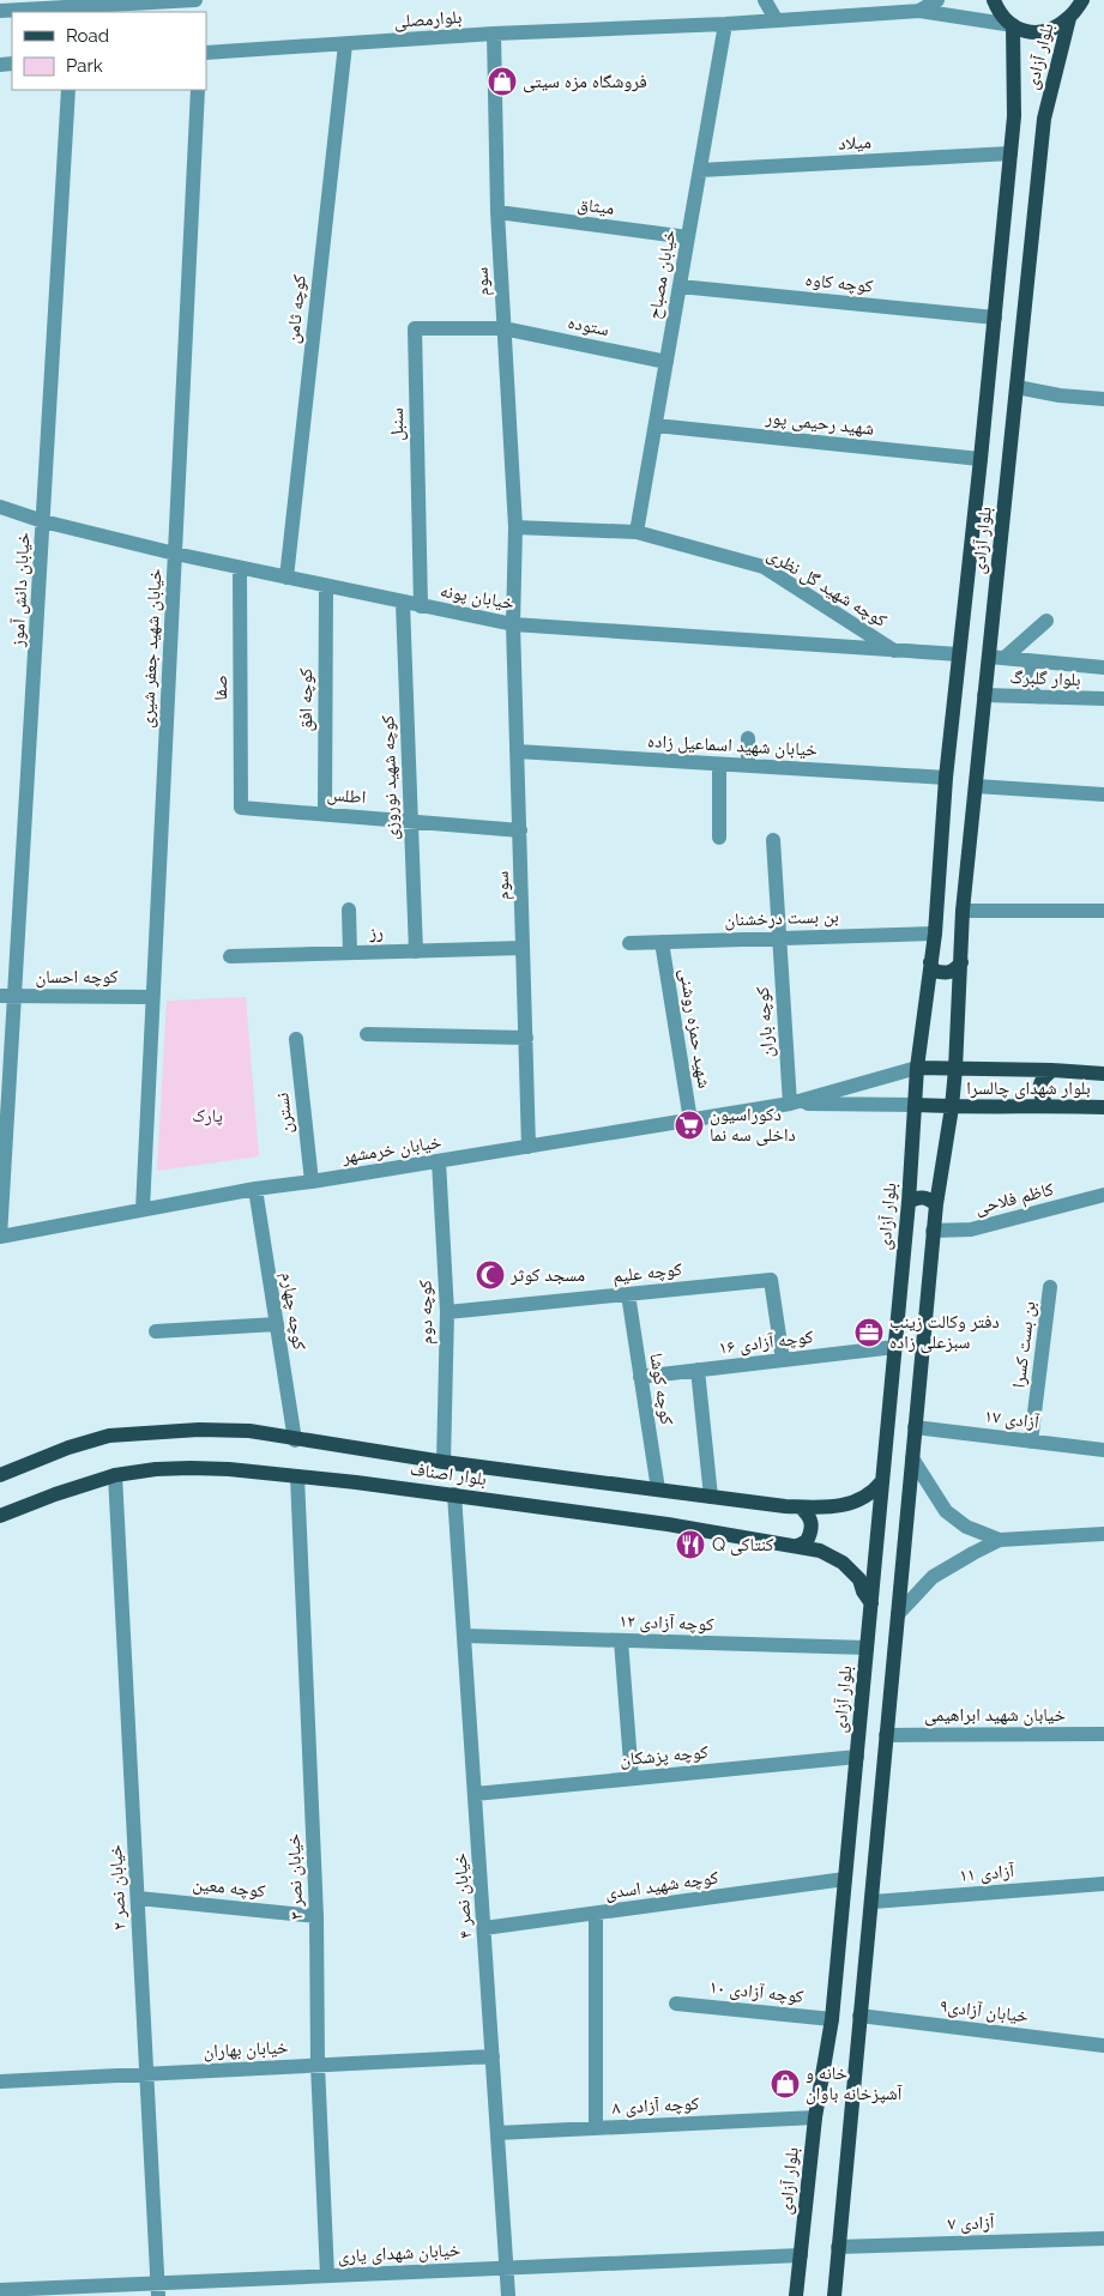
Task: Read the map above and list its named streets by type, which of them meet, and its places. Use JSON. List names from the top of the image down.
{
  "streets": {
    "main road": ["بلوار آزادی", "بلوار شهدای چالسرا", "بلوار اصناف"],
    "street": [
      "بلوارمصلی",
      "میلاد",
      "میثاق",
      "خیابان مصباح",
      "سوم",
      "کوچه کاوه",
      "کوچه ثامن",
      "ستوده",
      "شهید رحیمی پور",
      "سنبل",
      "کوچه شهید گل نظری",
      "خیابان دانش آموز",
      "خیابان پونه",
      "خیابان شهید جعفر شیری",
      "بلوار گلبرگ",
      "صفا",
      "کوچه افق",
      "خیابان شهید اسماعیل زاده",
      "کوچه شهید نوروزی",
      "اطلس",
      "بن بست درخشنان",
      "رز",
      "کوچه احسان",
      "کوچه باران",
      "شهید حمزه روشنی",
      "نسترن",
      "خیابان خرمشهر",
      "کاظم فلاحی",
      "کوچه علیم",
      "کوچه چهارم",
      "کوچه دوم",
      "کوچه آزادی ۱۶",
      "بن بست کسرا",
      "کوچه کوشا",
      "آزادی ۱۷",
      "کوچه آزادی ۱۲",
      "خیابان شهید ابراهیمی",
      "کوچه پزشکان",
      "آزادی ۱۱",
      "خیابان نصر ۳",
      "کوچه شهید اسدی",
      "خیابان نصر ۲",
      "کوچه معین",
      "خیابان نصر ۴",
      "کوچه آزادی ۱۰",
      "خیابان آزادی۹",
      "خیابان بهاران",
      "کوچه آزادی ۸",
      "آزادی ۷",
      "خیابان شهدای یاری"
    ]
  },
  "crossings": [
    ["بلوارمصلی", "بلوار آزادی"],
    ["بلوارمصلی", "خیابان مصباح"],
    ["بلوارمصلی", "سوم"],
    ["بلوارمصلی", "کوچه ثامن"],
    ["بلوار آزادی", "میلاد"],
    ["بلوار آزادی", "کوچه کاوه"],
    ["بلوار آزادی", "شهید رحیمی پور"],
    ["بلوار آزادی", "خیابان پونه"],
    ["بلوار آزادی", "بلوار گلبرگ"],
    ["بلوار آزادی", "خیابان شهید اسماعیل زاده"],
    ["بلوار آزادی", "بن بست درخشنان"],
    ["بلوار آزادی", "بلوار شهدای چالسرا"],
    ["بلوار آزادی", "خیابان خرمشهر"],
    ["بلوار آزادی", "کوچه آزادی ۱۶"],
    ["بلوار آزادی", "بلوار اصناف"],
    ["بلوار آزادی", "کوچه آزادی ۱۲"],
    ["بلوار آزادی", "کوچه پزشکان"],
    ["بلوار آزادی", "کوچه شهید اسدی"],
    ["بلوار آزادی", "کوچه آزادی ۱۰"],
    ["بلوار آزادی", "کوچه آزادی ۸"],
    ["بلوار آزادی", "خیابان شهدای یاری"],
    ["میلاد", "خیابان مصباح"],
    ["میثاق", "خیابان مصباح"],
    ["میثاق", "سوم"],
    ["خیابان مصباح", "کوچه کاوه"],
    ["خیابان مصباح", "ستوده"],
    ["خیابان مصباح", "شهید رحیمی پور"],
    ["خیابان مصباح", "کوچه شهید گل نظری"],
    ["سوم", "ستوده"],
    ["سوم", "سنبل"],
    ["سوم", "کوچه شهید گل نظری"],
    ["سوم", "خیابان پونه"],
    ["سوم", "خیابان شهید اسماعیل زاده"],
    ["سوم", "اطلس"],
    ["سوم", "رز"],
    ["سوم", "خیابان خرمشهر"],
    ["کوچه ثامن", "خیابان پونه"],
    ["ستوده", "سنبل"],
    ["سنبل", "خیابان پونه"],
    ["کوچه شهید گل نظری", "خیابان پونه"],
    ["خیابان دانش آموز", "خیابان پونه"],
    ["خیابان دانش آموز", "کوچه احسان"],
    ["خیابان دانش آموز", "خیابان خرمشهر"],
    ["خیابان پونه", "خیابان شهید جعفر شیری"],
    ["خیابان پونه", "صفا"],
    ["خیابان پونه", "کوچه افق"],
    ["خیابان پونه", "کوچه شهید نوروزی"],
    ["خیابان شهید جعفر شیری", "کوچه احسان"],
    ["خیابان شهید جعفر شیری", "خیابان خرمشهر"],
    ["صفا", "اطلس"],
    ["کوچه افق", "اطلس"],
    ["کوچه شهید نوروزی", "اطلس"],
    ["کوچه شهید نوروزی", "رز"],
    ["بن بست درخشنان", "کوچه باران"],
    ["بن بست درخشنان", "شهید حمزه روشنی"],
    ["کوچه باران", "خیابان خرمشهر"],
    ["شهید حمزه روشنی", "خیابان خرمشهر"],
    ["بلوار شهدای چالسرا", "خیابان خرمشهر"],
    ["نسترن", "خیابان خرمشهر"],
    ["خیابان خرمشهر", "کوچه چهارم"],
    ["خیابان خرمشهر", "کوچه دوم"],
    ["کوچه علیم", "کوچه دوم"],
    ["کوچه علیم", "کوچه آزادی ۱۶"],
    ["کوچه علیم", "کوچه کوشا"],
    ["کوچه چهارم", "بلوار اصناف"],
    ["کوچه دوم", "بلوار اصناف"],
    ["کوچه آزادی ۱۶", "کوچه کوشا"],
    ["بن بست کسرا", "آزادی ۱۷"],
    ["کوچه کوشا", "بلوار اصناف"],
    ["بلوار اصناف", "خیابان نصر ۳"],
    ["بلوار اصناف", "خیابان نصر ۲"],
    ["بلوار اصناف", "خیابان نصر ۴"],
    ["کوچه آزادی ۱۲", "خیابان نصر ۴"],
    ["کوچه پزشکان", "خیابان نصر ۴"],
    ["خیابان نصر ۳", "کوچه معین"],
    ["خیابان نصر ۳", "خیابان بهاران"],
    ["خیابان نصر ۳", "خیابان شهدای یاری"],
    ["کوچه شهید اسدی", "خیابان نصر ۴"],
    ["خیابان نصر ۲", "کوچه معین"],
    ["خیابان نصر ۲", "خیابان بهاران"],
    ["خیابان نصر ۲", "خیابان شهدای یاری"],
    ["خیابان نصر ۴", "خیابان بهاران"],
    ["خیابان نصر ۴", "کوچه آزادی ۸"],
    ["خیابان نصر ۴", "خیابان شهدای یاری"]
  ],
  "parks": ["پارک"],
  "places": {
    "shop": ["فروشگاه مزه سیتی", "خانه و آشپزخانه باوان"],
    "supermarket": ["دکوراسیون داخلی سه نما"],
    "mosque": ["مسجد کوثر"],
    "office": ["دفتر وکالت زینب سبزعلی زاده"],
    "restaurant": ["Q کنتاکی"]
  },
  "legend": ["Road", "Park"]
}
